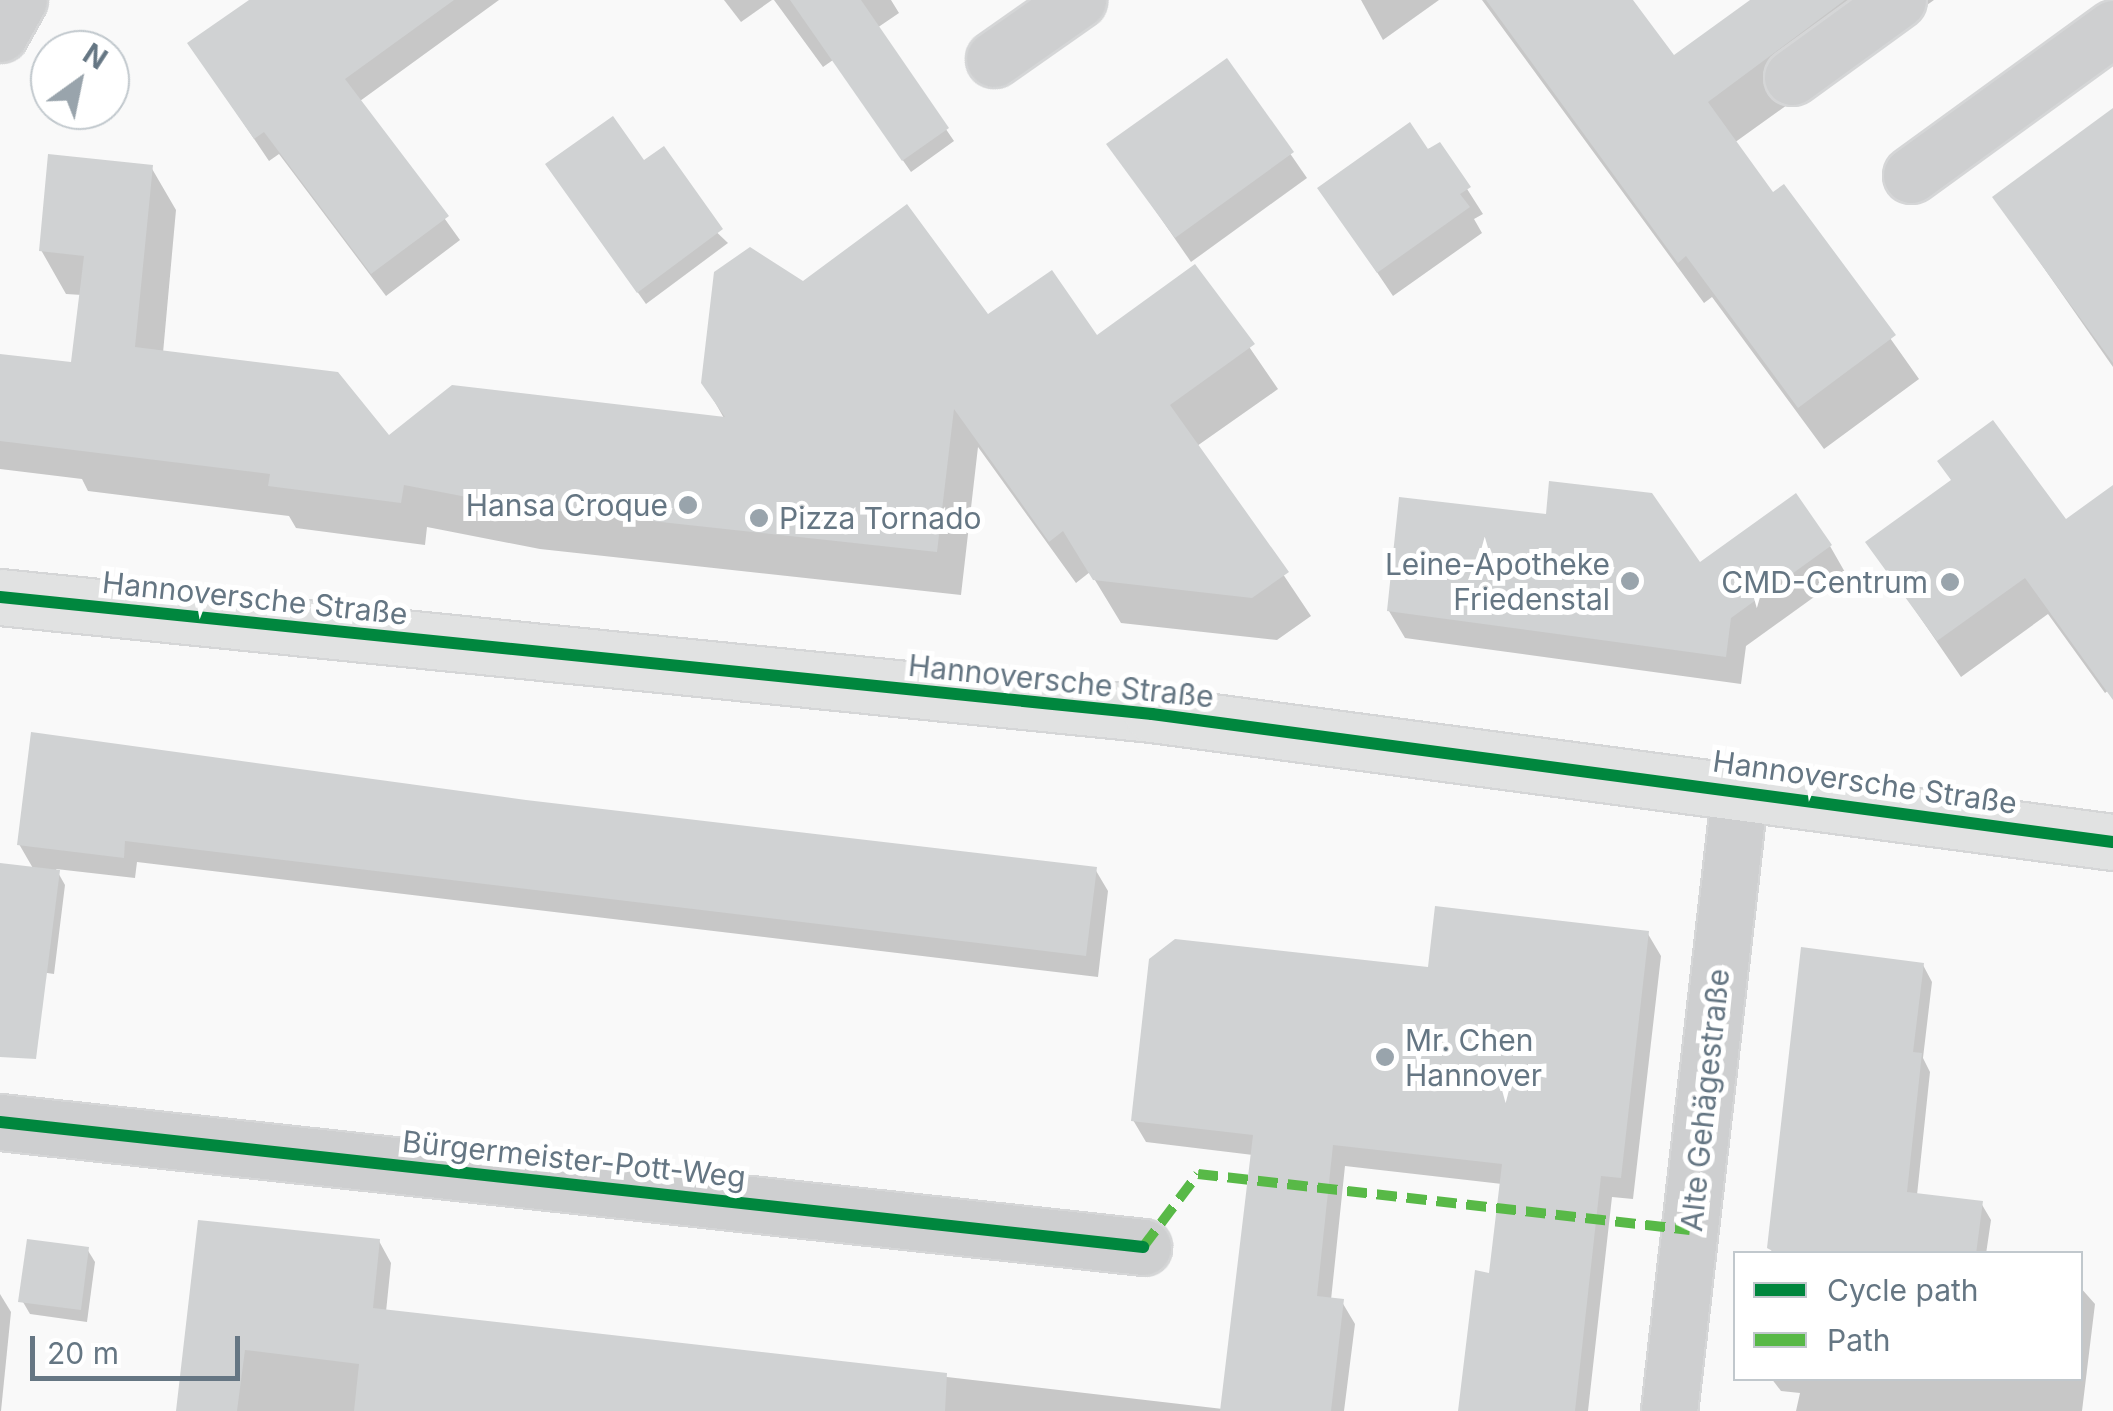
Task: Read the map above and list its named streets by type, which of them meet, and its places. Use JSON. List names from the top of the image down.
{
  "streets": {
    "main road": ["Hannoversche Straße"],
    "street": ["Alte Gehägestraße", "Bürgermeister-Pott-Weg"]
  },
  "crossings": [
    ["Hannoversche Straße", "Alte Gehägestraße"]
  ],
  "places": [
    "Hansa Croque",
    "Pizza Tornado",
    "Leine-Apotheke Friedenstal",
    "CMD-Centrum",
    "Mr. Chen Hannover"
  ],
  "legend": ["Cycle path", "Path"],
  "scale_bar": "20 m",
  "north": "top right"
}
